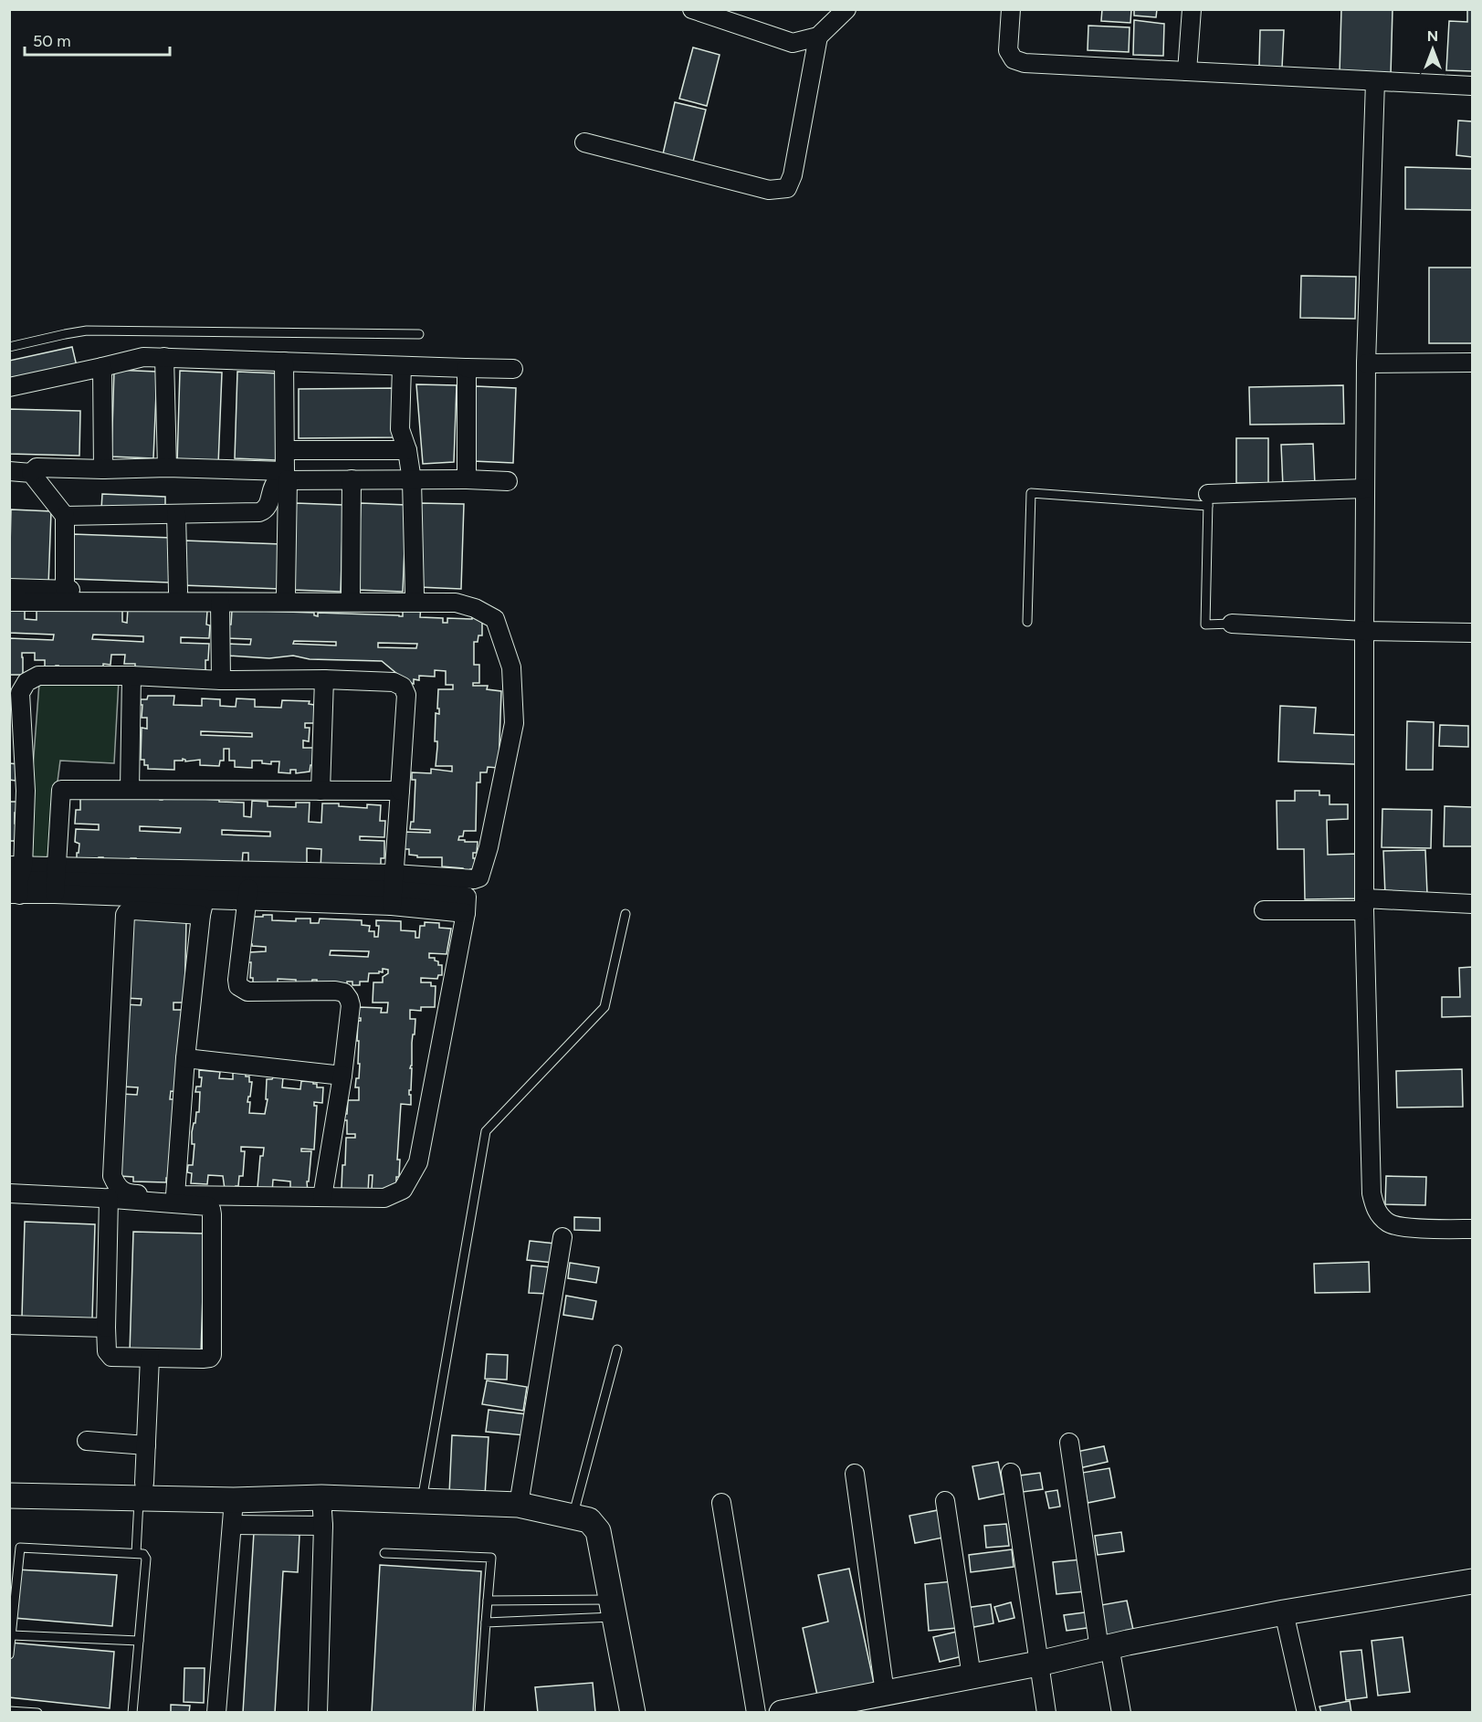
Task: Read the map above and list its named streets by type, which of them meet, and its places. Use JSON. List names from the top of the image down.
{
  "scale_bar": "50 m",
  "north": "top"
}
